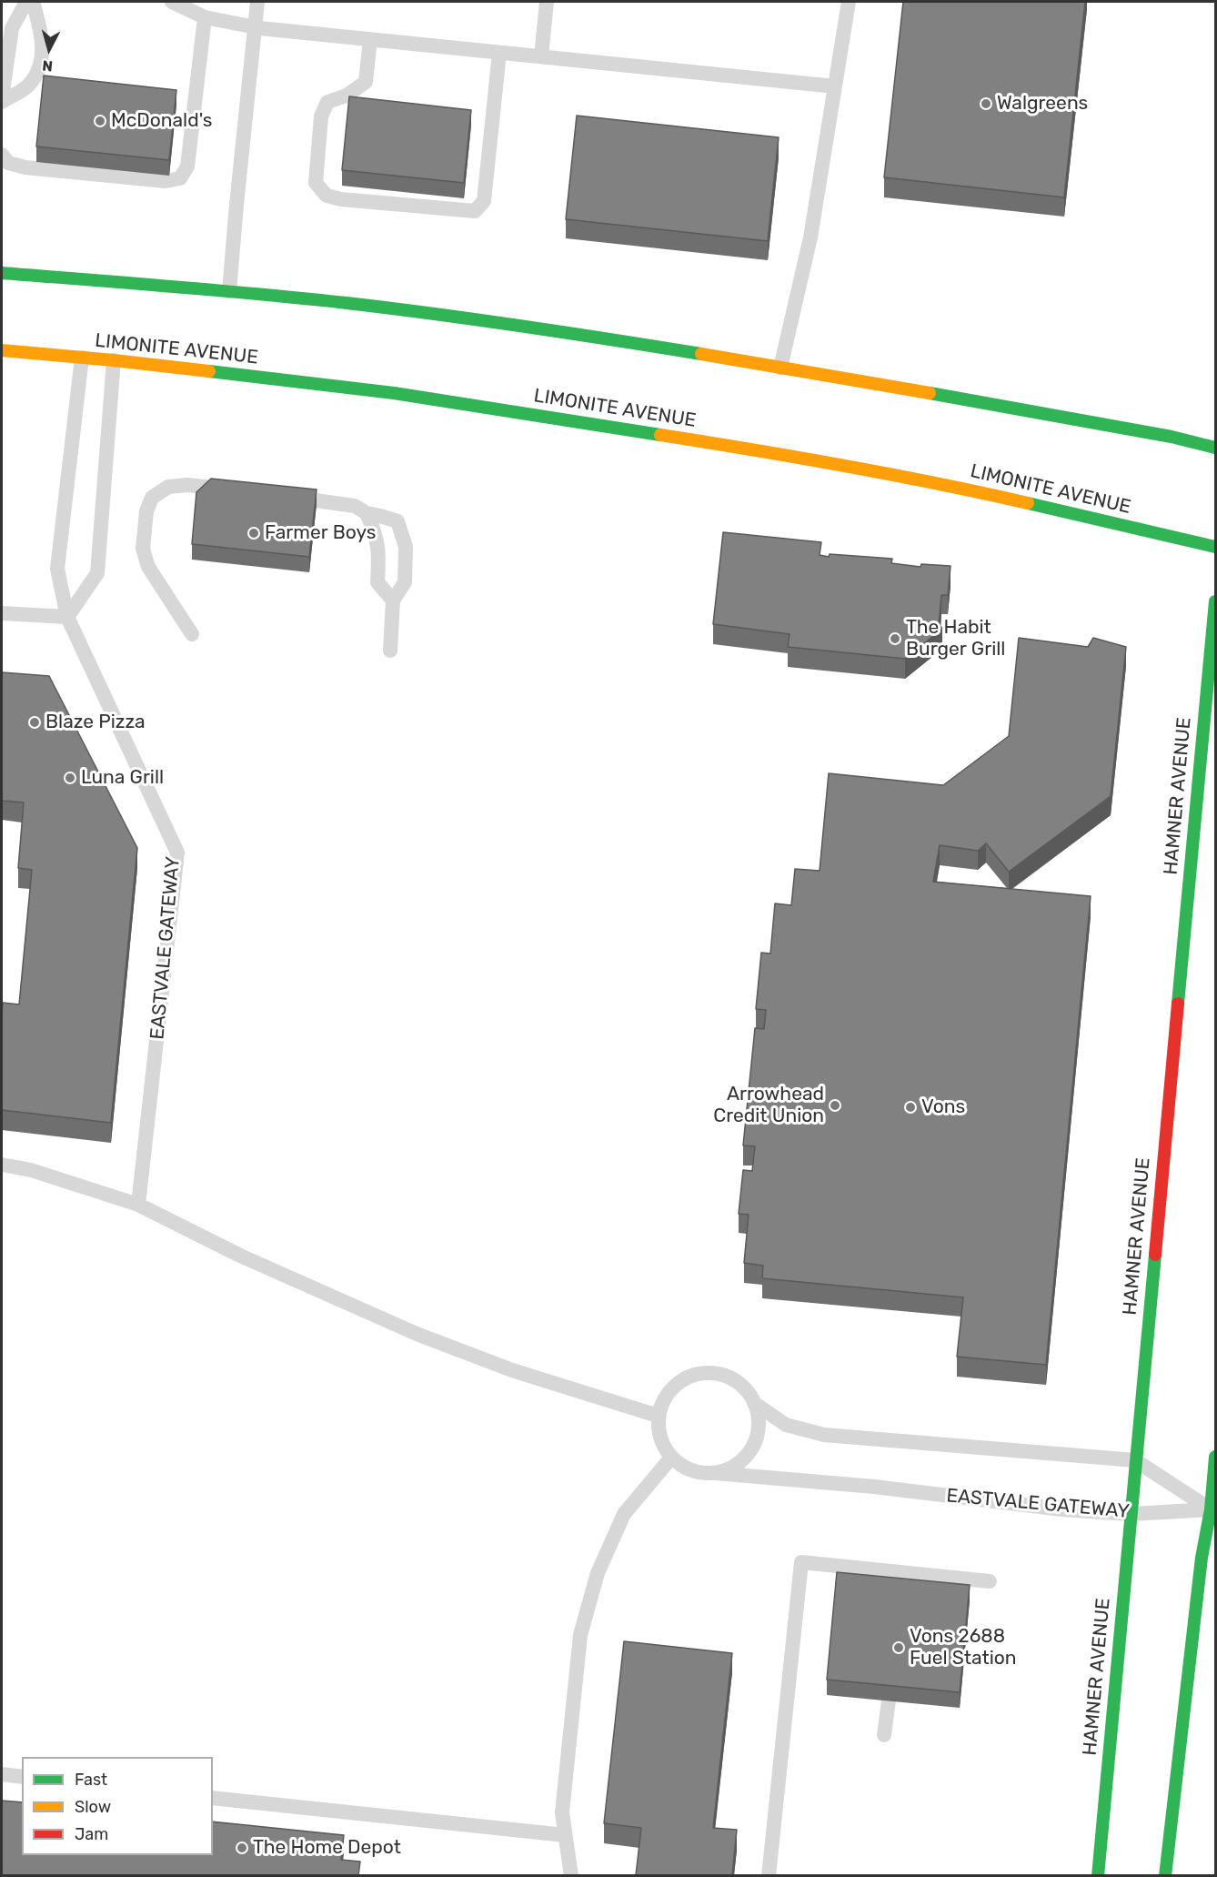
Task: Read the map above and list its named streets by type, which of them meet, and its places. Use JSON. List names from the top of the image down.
{
  "streets": {
    "main road": ["LIMONITE AVENUE", "HAMNER AVENUE"],
    "lane": ["EASTVALE GATEWAY"]
  },
  "crossings": [
    ["LIMONITE AVENUE", "EASTVALE GATEWAY"],
    ["HAMNER AVENUE", "EASTVALE GATEWAY"]
  ],
  "places": [
    "Walgreens",
    "McDonald's",
    "Farmer Boys",
    "The Habit Burger Grill",
    "Blaze Pizza",
    "Luna Grill",
    "Arrowhead Credit Union",
    "Vons",
    "Vons 2688 Fuel Station",
    "The Home Depot"
  ],
  "legend": ["Fast", "Slow", "Jam"],
  "north": "bottom"
}
